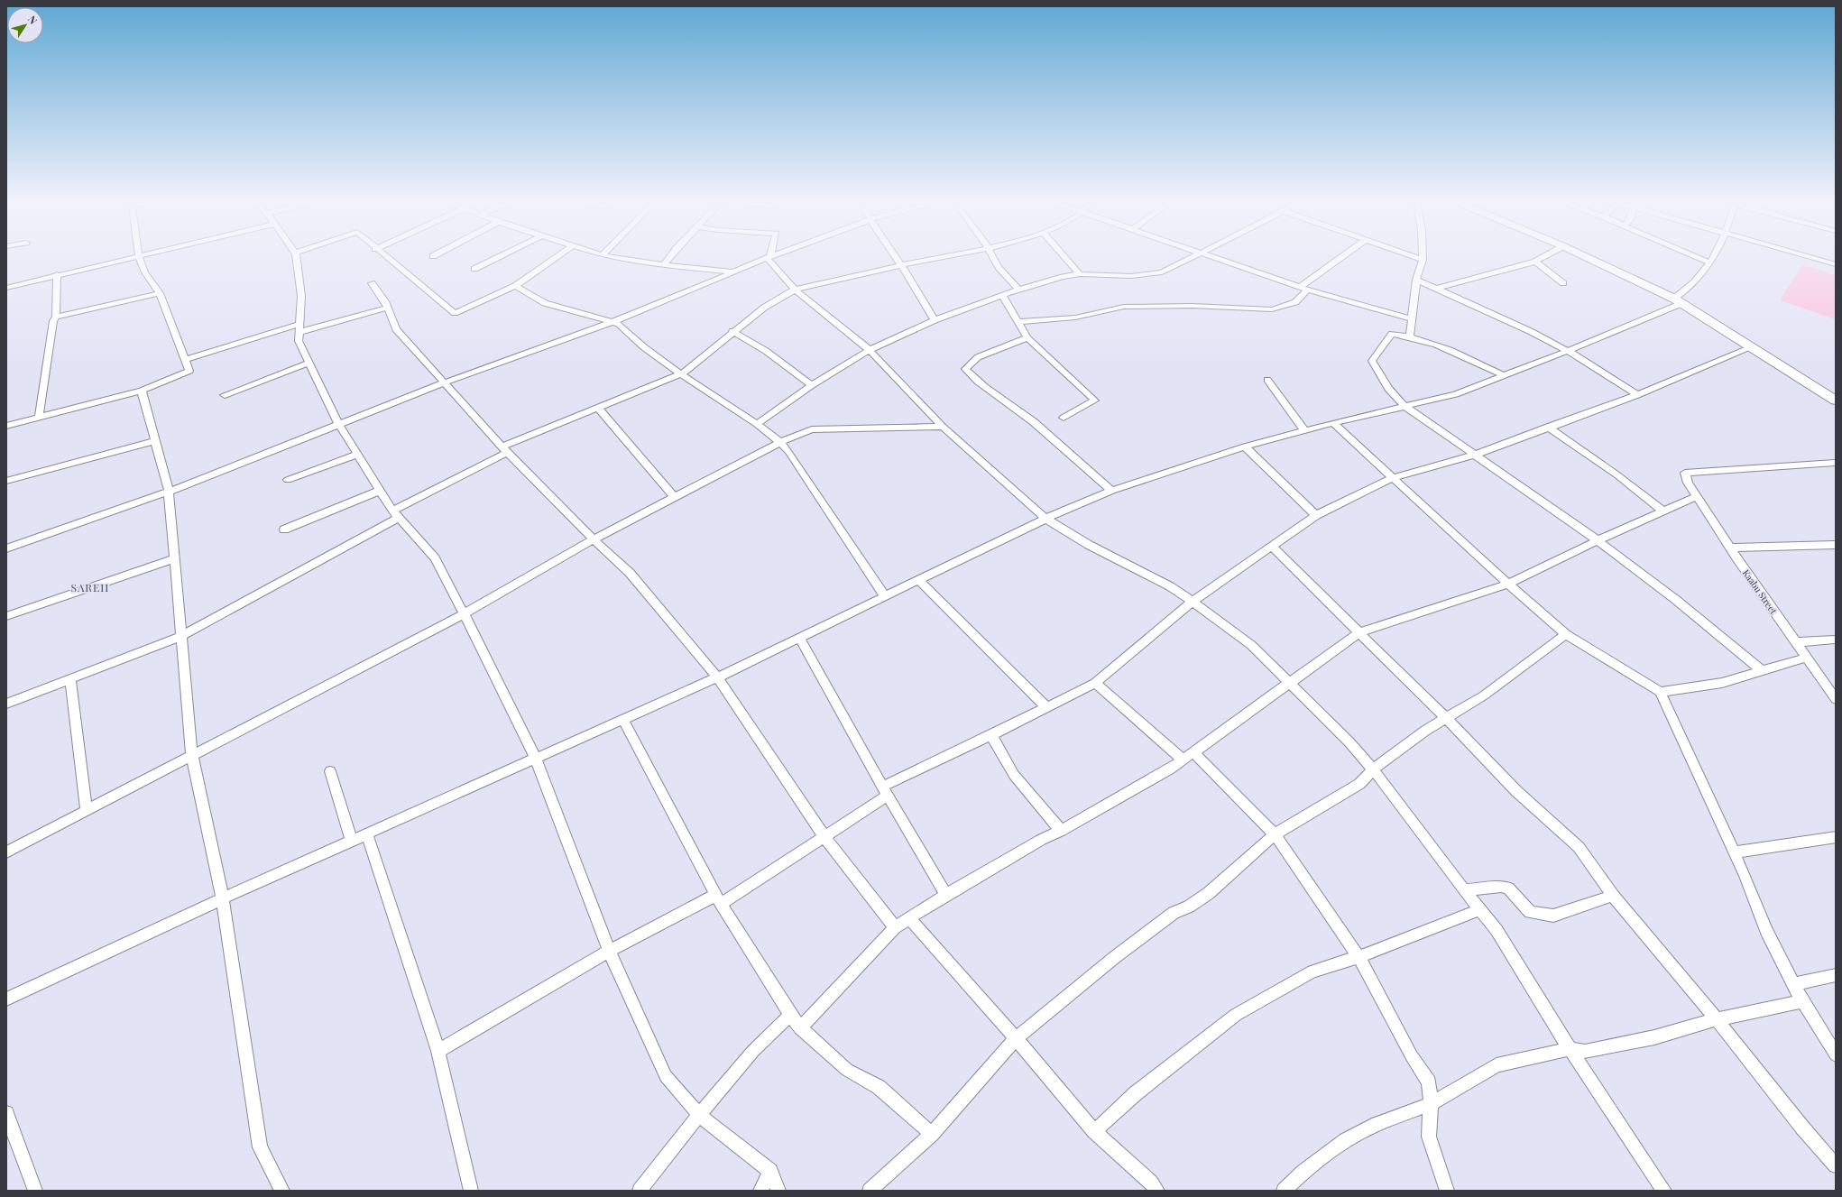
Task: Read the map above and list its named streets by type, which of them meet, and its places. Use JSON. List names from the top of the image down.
{
  "streets": {
    "street": ["Kaabu Street"]
  },
  "districts": ["SAREH"],
  "north": "top right"
}
